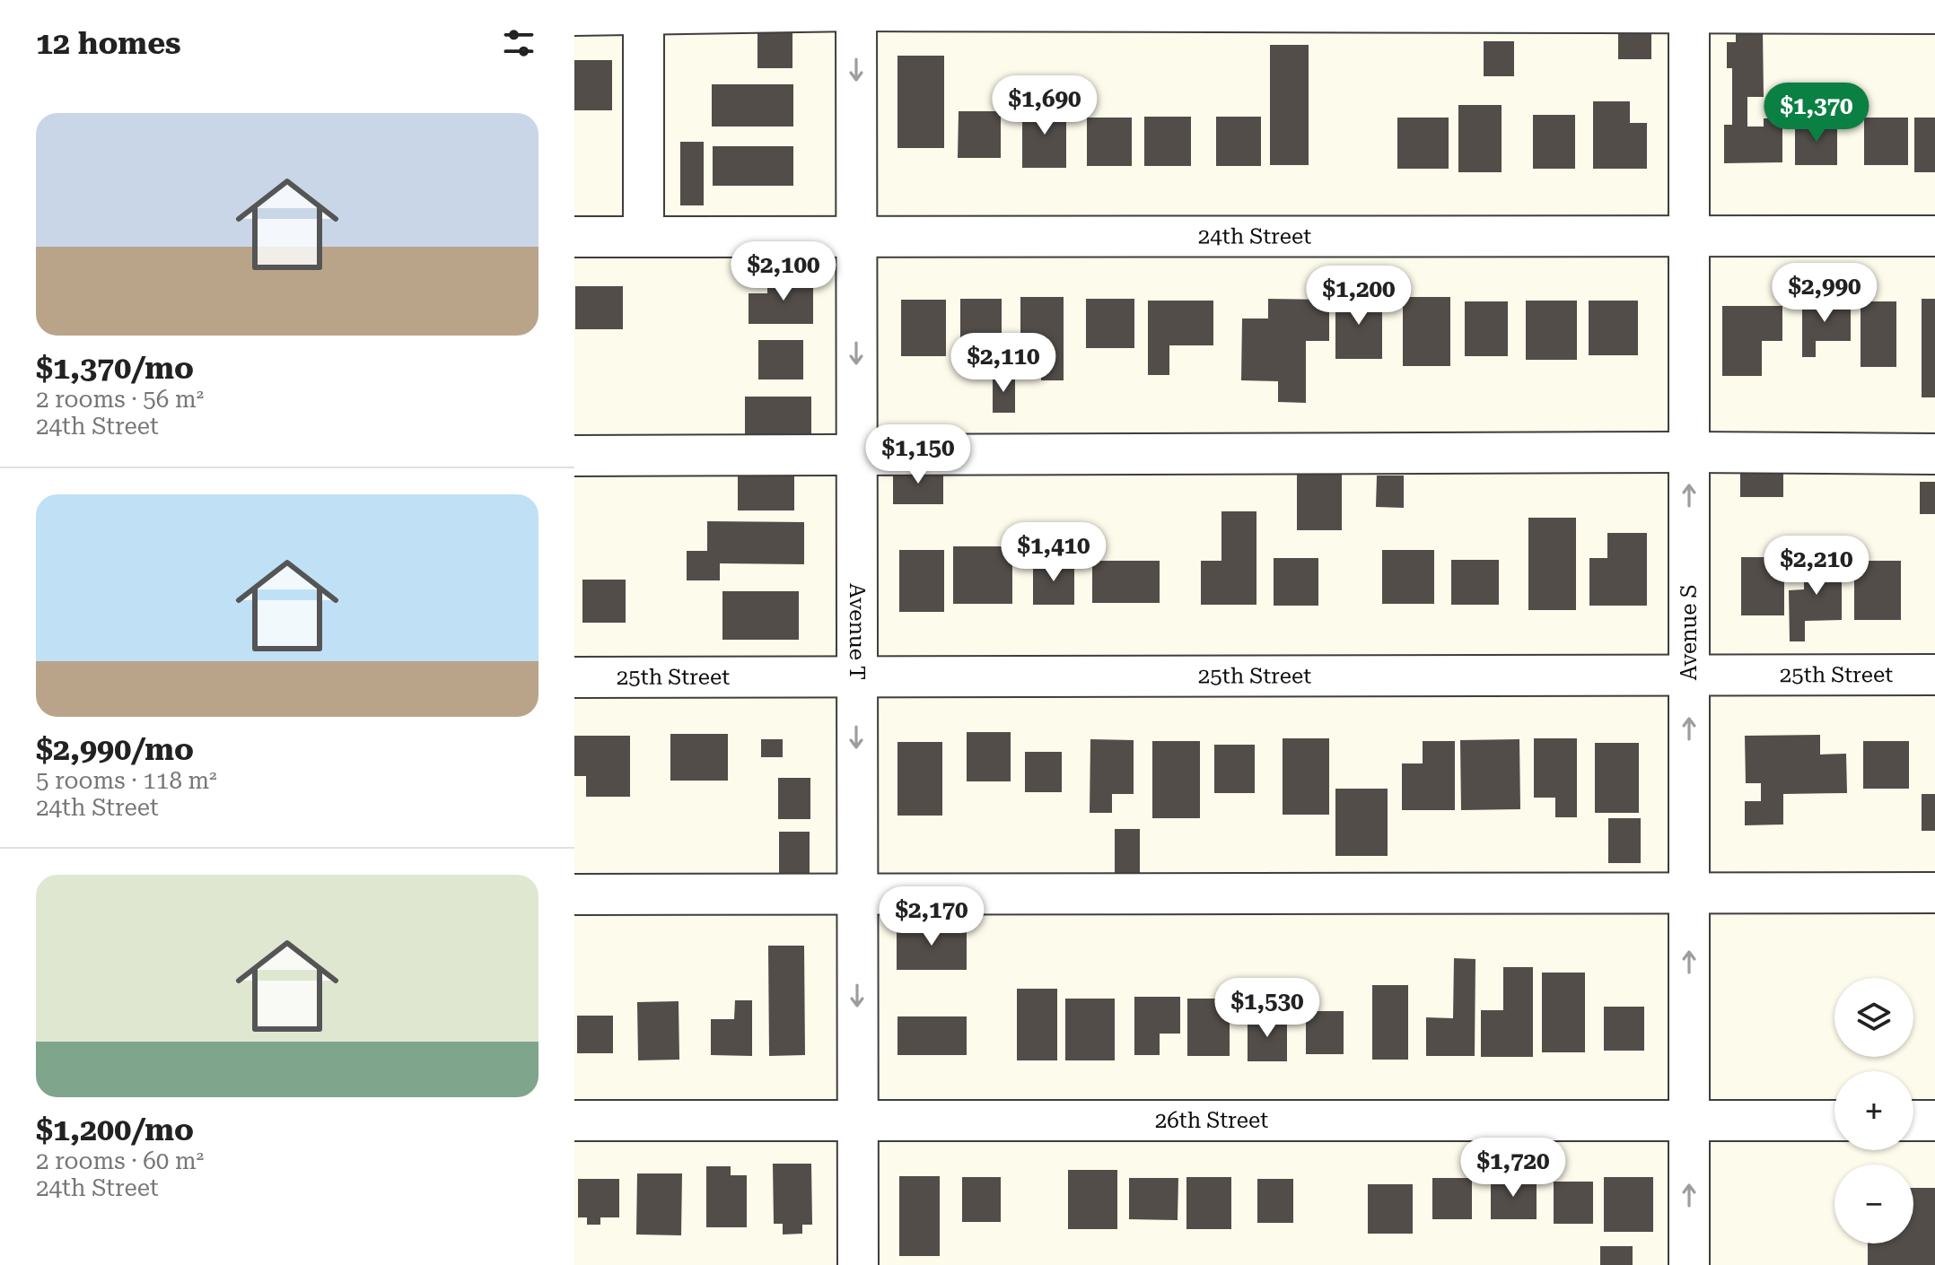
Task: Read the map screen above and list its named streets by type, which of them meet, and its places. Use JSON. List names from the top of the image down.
{
  "streets": {
    "street": [
      "24th Street",
      "Avenue T",
      "Avenue S",
      "25th Street",
      "26th Street"
    ]
  },
  "crossings": [
    ["24th Street", "Avenue T"],
    ["24th Street", "Avenue S"],
    ["Avenue T", "25th Street"],
    ["Avenue T", "26th Street"],
    ["Avenue S", "25th Street"],
    ["Avenue S", "26th Street"]
  ],
  "one_way": ["Avenue T", "Avenue S"],
  "page": {
    "heading": "12 homes",
    "price": [
      "$1,690",
      "$1,370",
      "$2,100",
      "$2,990",
      "$1,200",
      "$2,110",
      "$1,150",
      "$1,410",
      "$2,210",
      "$2,170",
      "$1,530",
      "$1,720"
    ],
    "list": [
      {
        "name": "$1,370/mo",
        "note": "2 rooms · 56 m² · 24th Street"
      },
      {
        "name": "$2,990/mo",
        "note": "5 rooms · 118 m² · 24th Street"
      },
      {
        "name": "$1,200/mo",
        "note": "2 rooms · 60 m² · 24th Street"
      }
    ],
    "map_buttons": ["+", "−"]
  }
}
